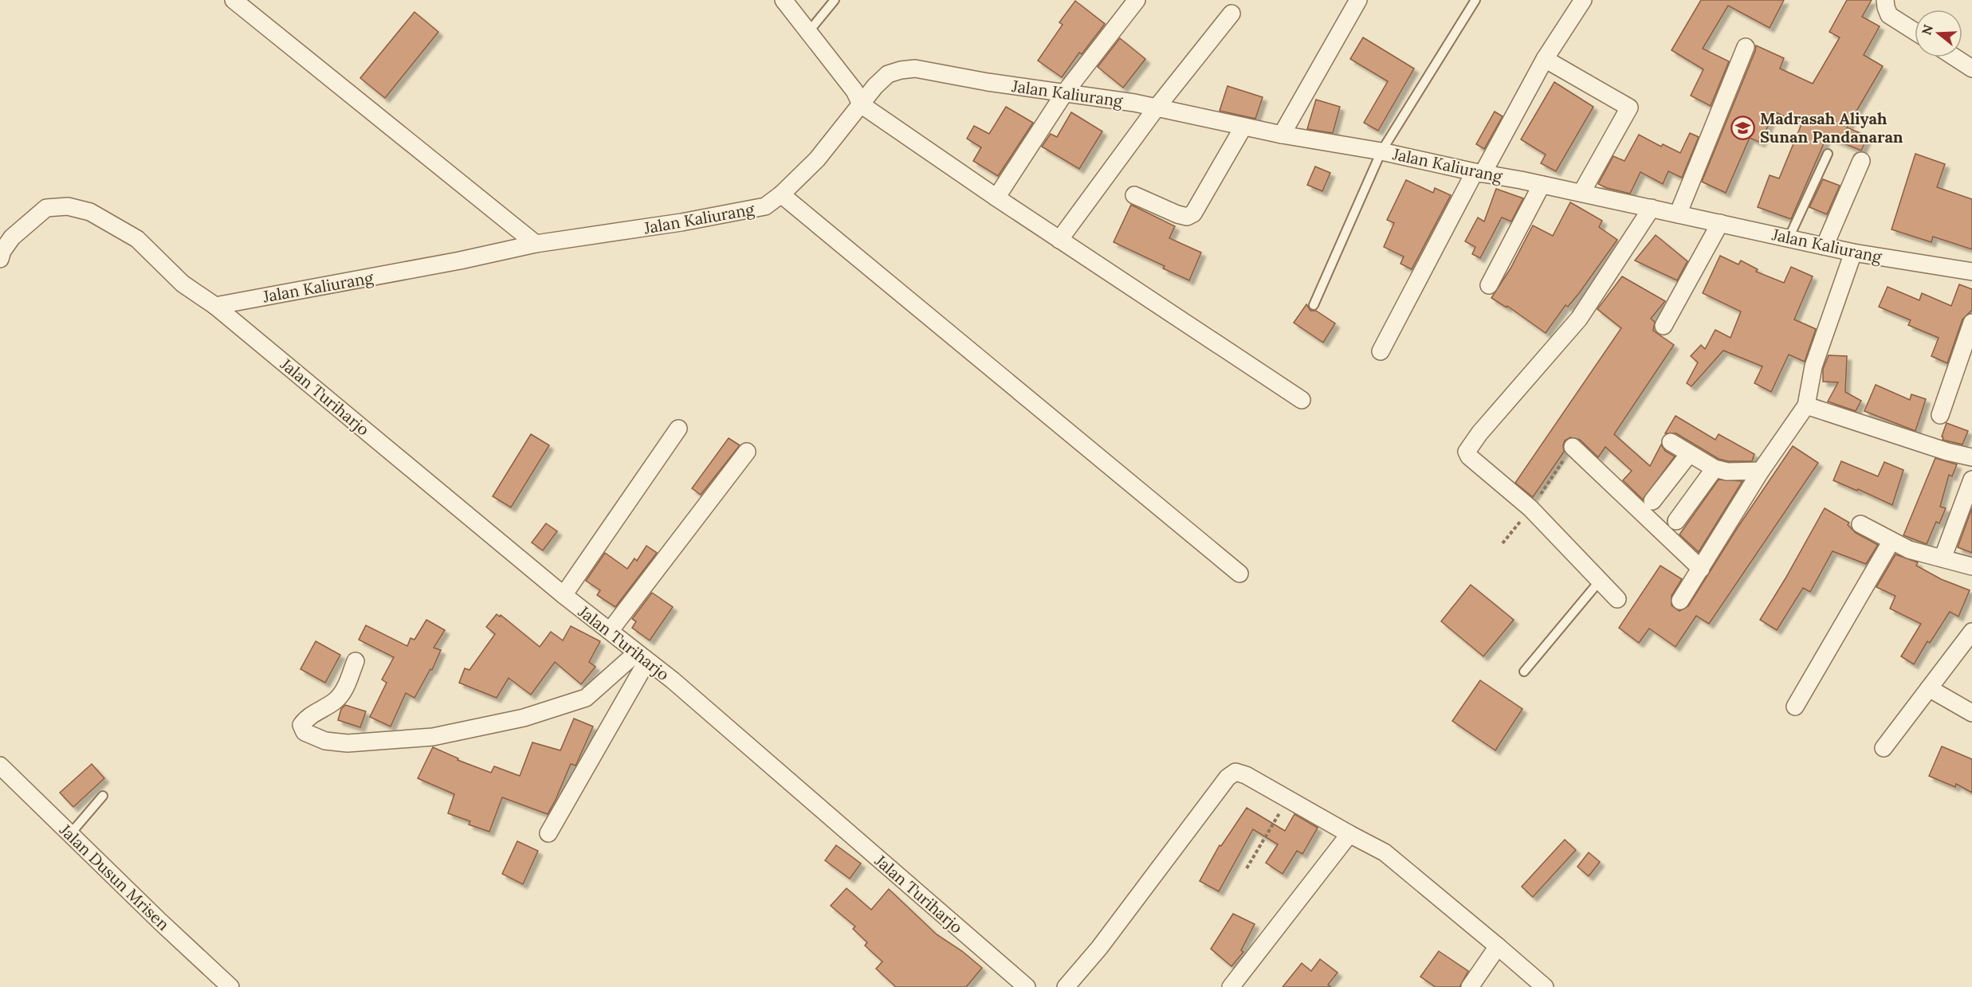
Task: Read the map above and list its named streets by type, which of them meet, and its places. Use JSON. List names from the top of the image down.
{
  "streets": {
    "street": ["Jalan Kaliurang", "Jalan Turiharjo", "Jalan Dusun Mrisen"]
  },
  "crossings": [
    ["Jalan Kaliurang", "Jalan Turiharjo"]
  ],
  "places": {
    "school or university": ["Madrasah Aliyah Sunan Pandanaran"]
  },
  "north": "left"
}
